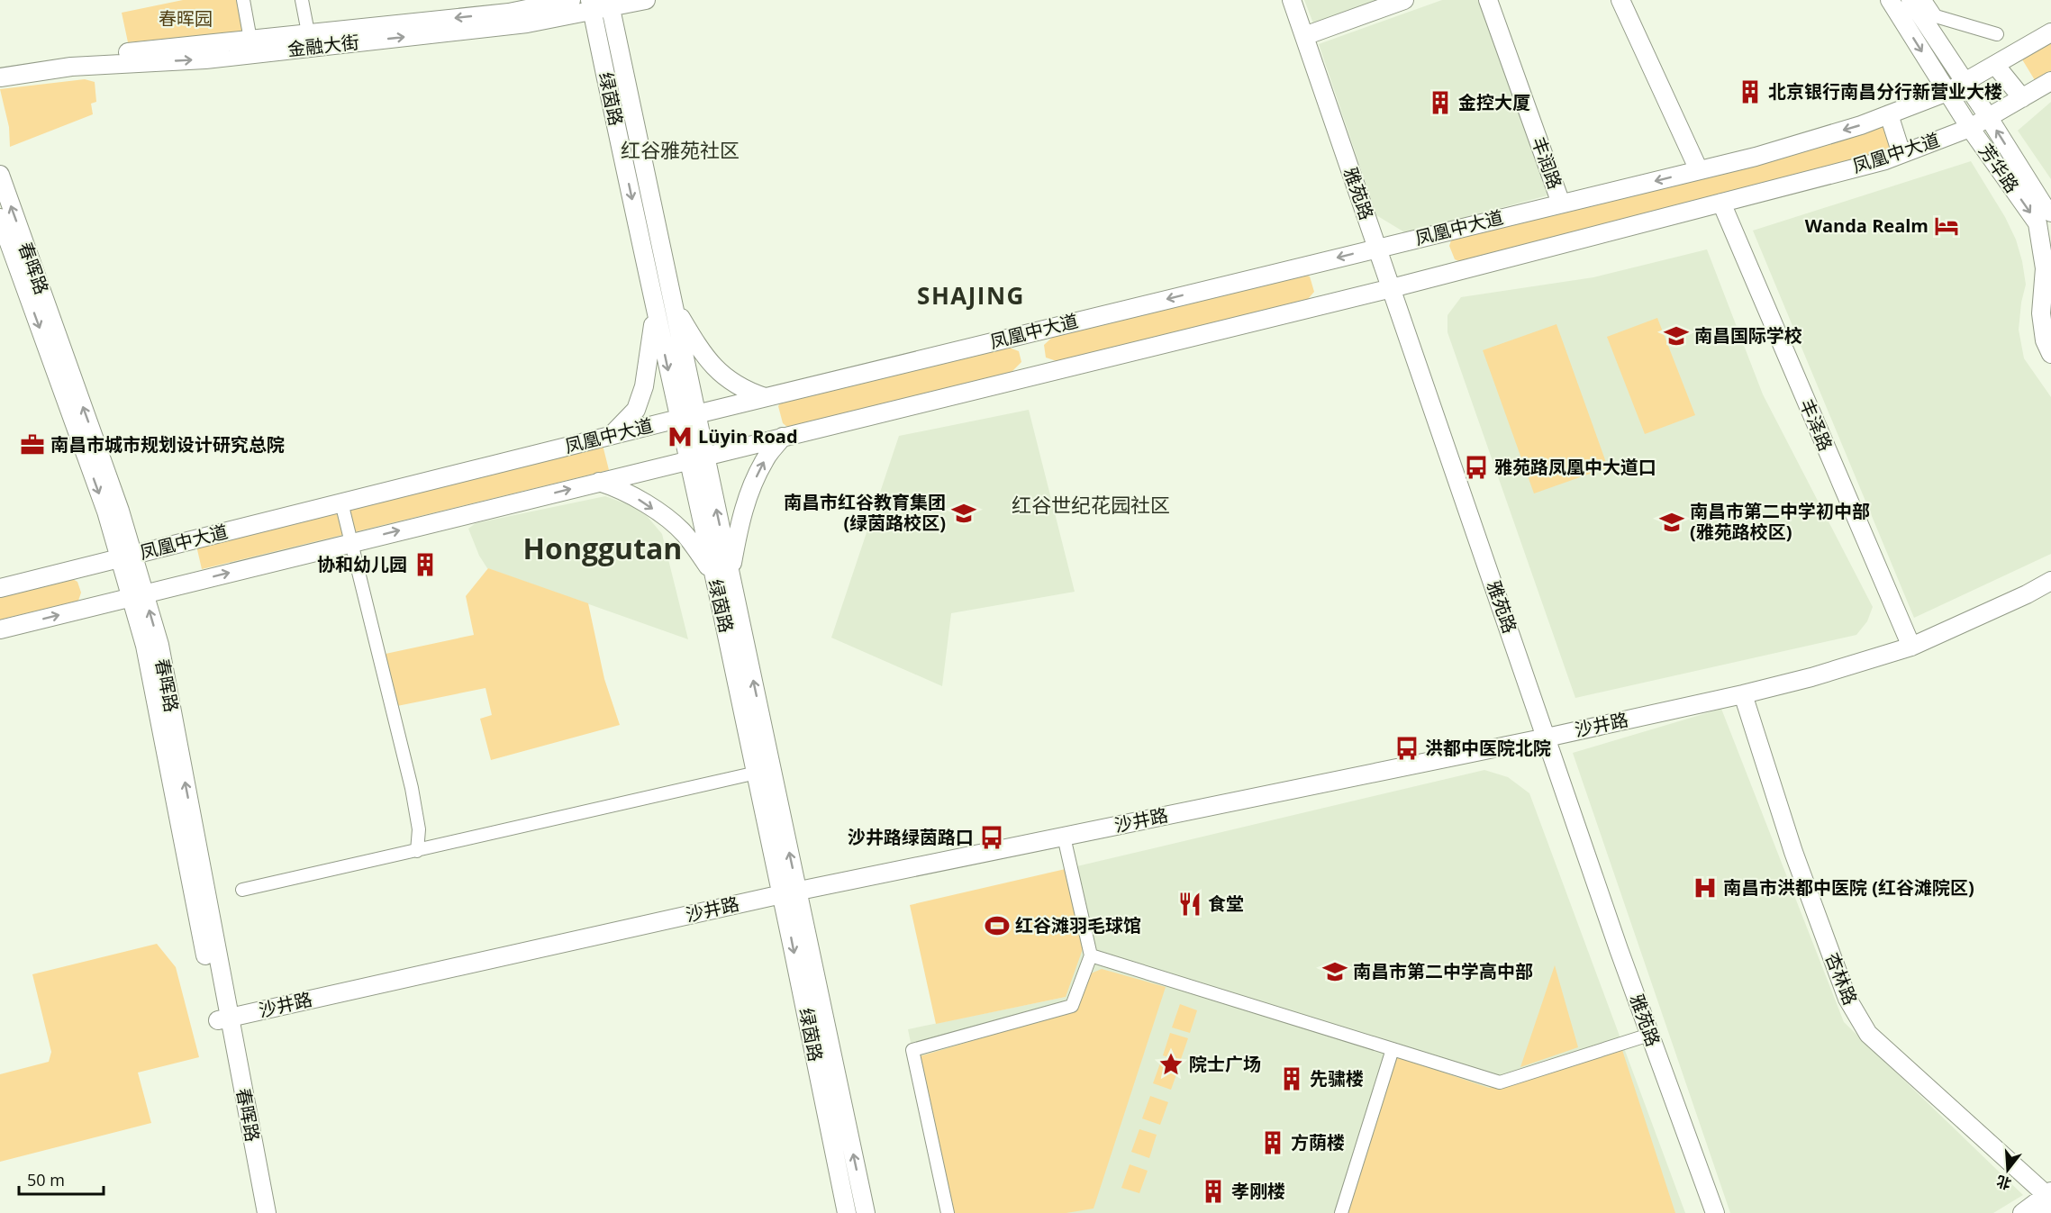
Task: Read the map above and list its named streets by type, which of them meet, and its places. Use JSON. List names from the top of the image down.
{
  "streets": {
    "street": [
      "金融大街",
      "绿茵路",
      "凤凰中大道",
      "丰润路",
      "芳华路",
      "雅苑路",
      "春晖路",
      "丰泽路",
      "沙井路",
      "杏林路"
    ]
  },
  "crossings": [
    ["金融大街", "绿茵路"],
    ["绿茵路", "凤凰中大道"],
    ["绿茵路", "沙井路"],
    ["凤凰中大道", "丰润路"],
    ["凤凰中大道", "芳华路"],
    ["凤凰中大道", "雅苑路"],
    ["凤凰中大道", "春晖路"],
    ["凤凰中大道", "丰泽路"],
    ["雅苑路", "沙井路"],
    ["春晖路", "沙井路"],
    ["丰泽路", "沙井路"],
    ["沙井路", "杏林路"]
  ],
  "districts": [
    "红谷雅苑社区",
    "SHAJING",
    "红谷世纪花园社区",
    "Honggutan"
  ],
  "parks": ["春晖园"],
  "places": {
    "building": [
      "北京银行南昌分行新营业大楼",
      "金控大厦",
      "协和幼儿园",
      "先骕楼",
      "方荫楼",
      "孝刚楼"
    ],
    "hotel": ["Wanda Realm"],
    "school or university": [
      "南昌国际学校",
      "南昌市红谷教育集团 (绿茵路校区)",
      "南昌市第二中学初中部 (雅苑路校区)",
      "南昌市第二中学高中部"
    ],
    "metro station": ["Lüyin Road"],
    "office": ["南昌市城市规划设计研究总院"],
    "bus stop": ["雅苑路凤凰中大道口", "洪都中医院北院", "沙井路绿茵路口"],
    "hospital": ["南昌市洪都中医院 (红谷滩院区)"],
    "restaurant": ["食堂"],
    "sports": ["红谷滩羽毛球馆"],
    "place": ["院士广场"]
  },
  "scale_bar": "50 m",
  "north": "bottom"
}
